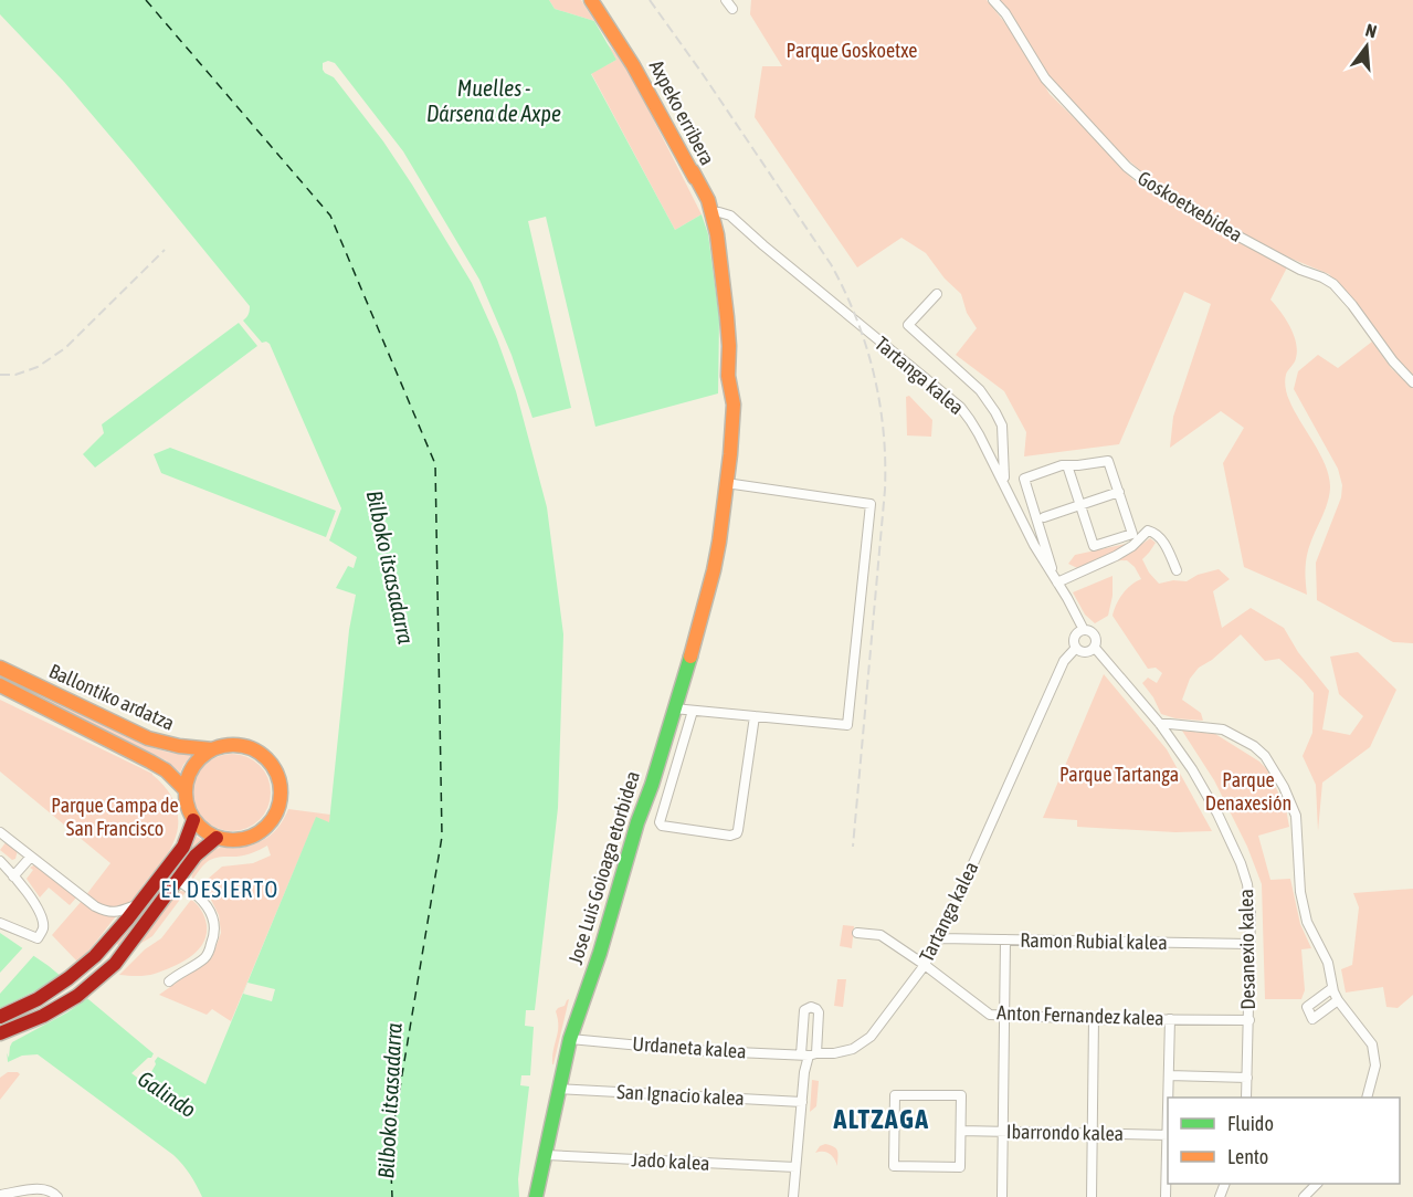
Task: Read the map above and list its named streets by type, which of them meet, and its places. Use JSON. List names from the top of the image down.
{
  "streets": {
    "main road": ["Axpeko erribera", "Ballontiko ardatza", "Jose Luis Goioaga etorbidea"],
    "street": [
      "Goskoetxebidea",
      "Tartanga kalea",
      "Ramon Rubial kalea",
      "Desanexio kalea",
      "Anton Fernandez kalea",
      "Urdaneta kalea",
      "San Ignacio kalea",
      "Ibarrondo kalea",
      "Jado kalea"
    ]
  },
  "crossings": [
    ["Axpeko erribera", "Jose Luis Goioaga etorbidea"],
    ["Tartanga kalea", "Jose Luis Goioaga etorbidea"],
    ["Tartanga kalea", "Ramon Rubial kalea"],
    ["Tartanga kalea", "Desanexio kalea"],
    ["Tartanga kalea", "Anton Fernandez kalea"],
    ["Tartanga kalea", "Urdaneta kalea"],
    ["Jose Luis Goioaga etorbidea", "Urdaneta kalea"],
    ["Jose Luis Goioaga etorbidea", "San Ignacio kalea"],
    ["Jose Luis Goioaga etorbidea", "Jado kalea"],
    ["Ramon Rubial kalea", "Desanexio kalea"],
    ["Desanexio kalea", "Anton Fernandez kalea"]
  ],
  "districts": ["EL DESIERTO", "ALTZAGA"],
  "water": ["Muelles - Dársena de Axpe", "Bilboko itsasadarra", "Galindo"],
  "parks": [
    "Parque Goskoetxe",
    "Parque Tartanga",
    "Parque Denaxesión",
    "Parque Campa de San Francisco"
  ],
  "legend": ["Fluido", "Lento"],
  "north": "top"
}
